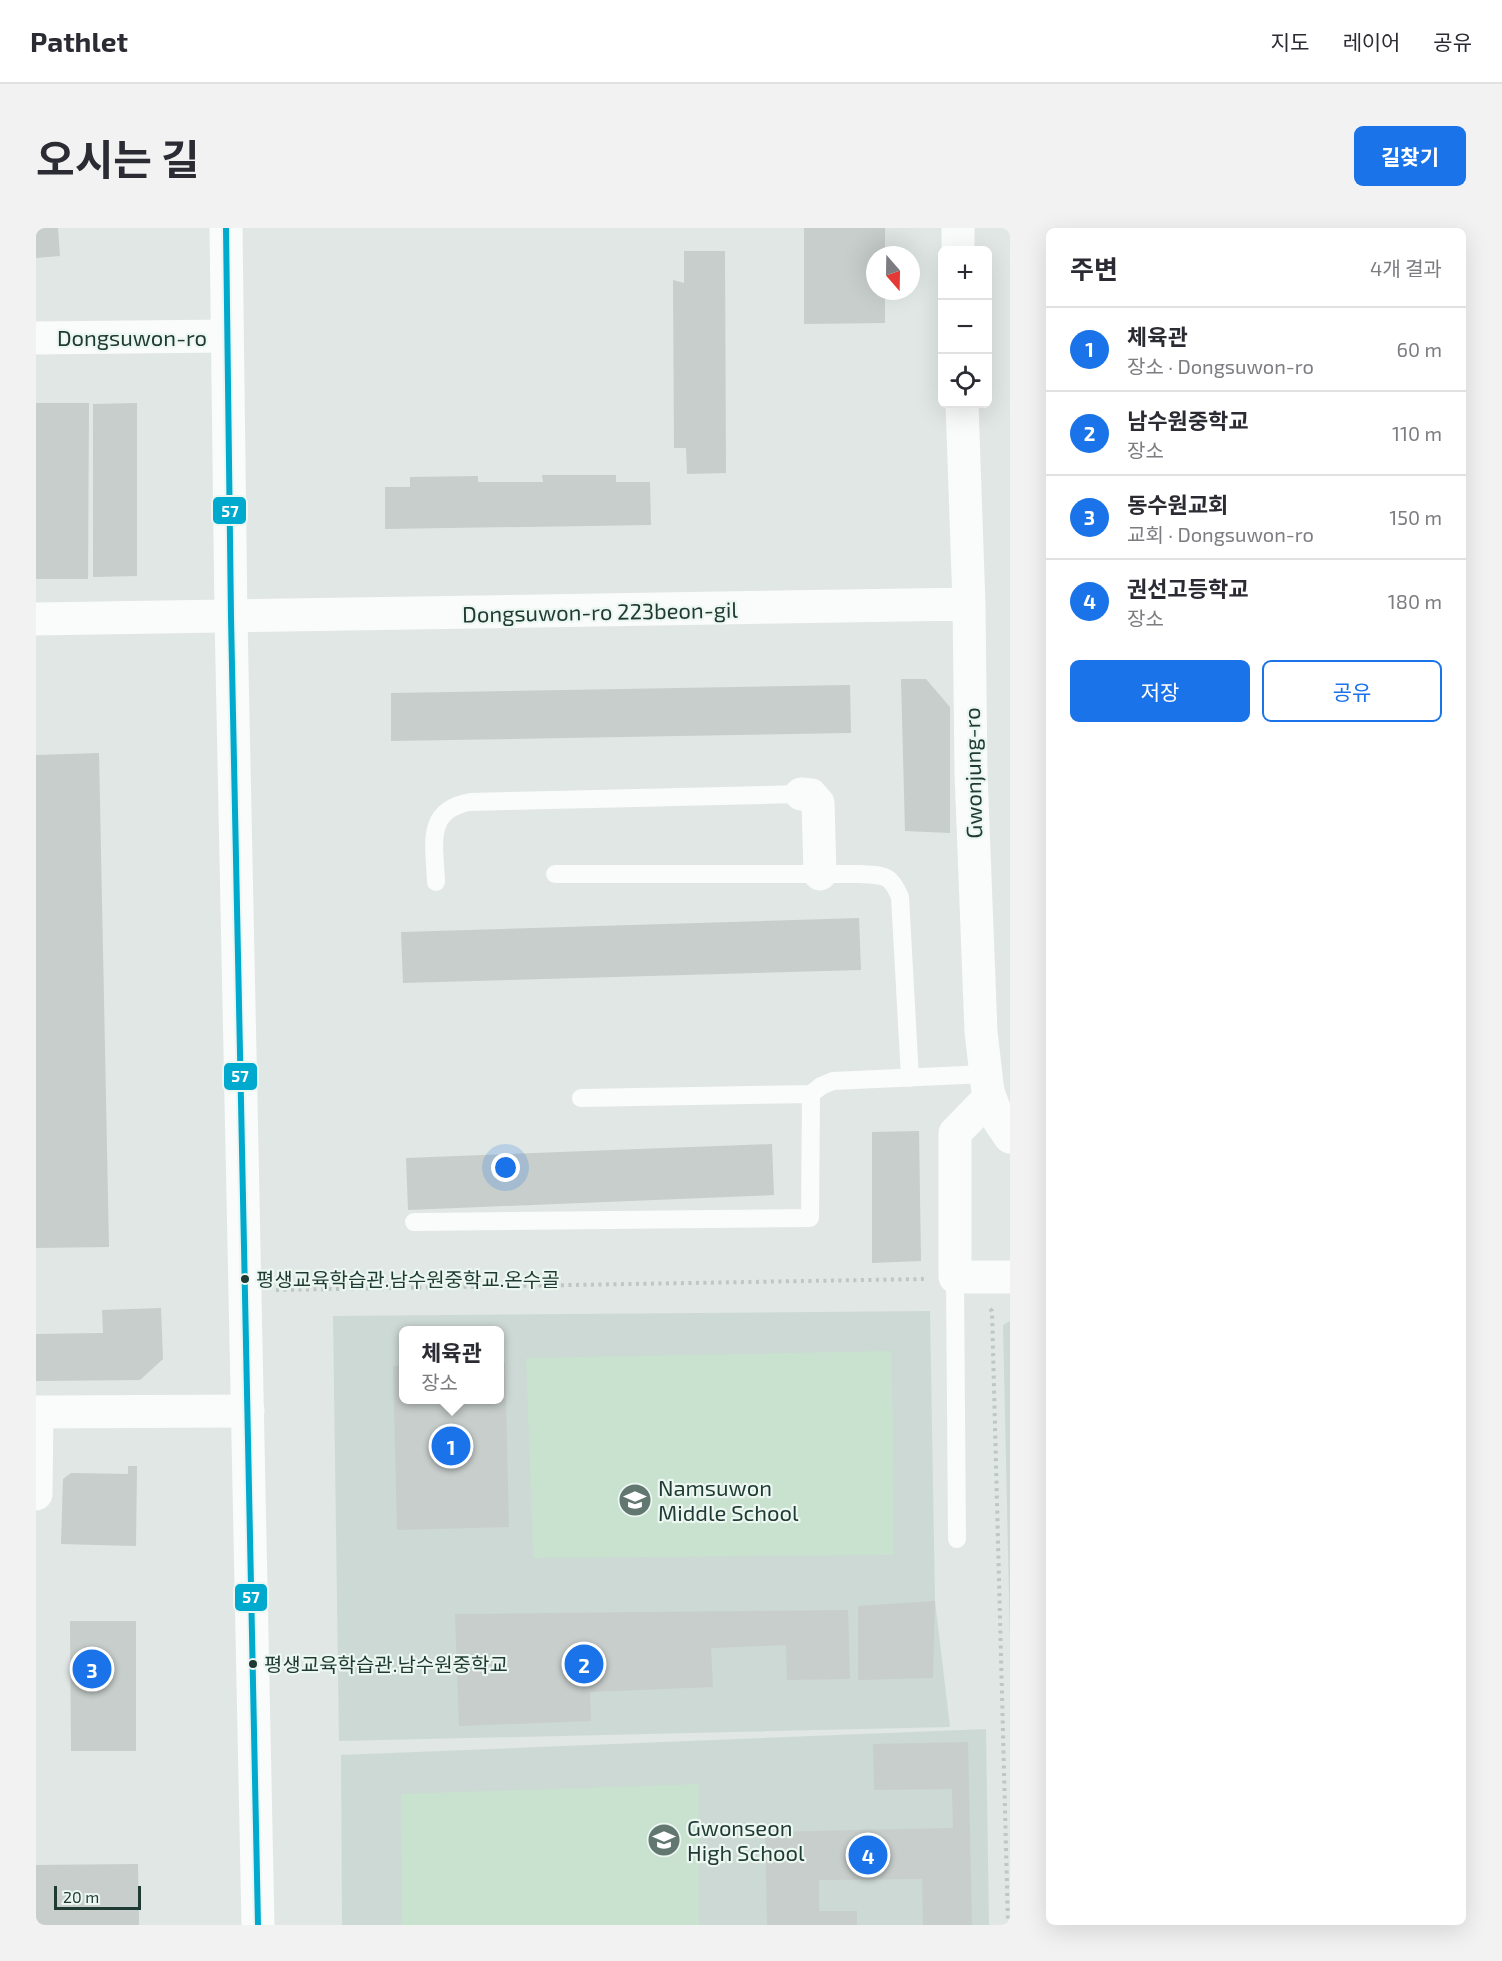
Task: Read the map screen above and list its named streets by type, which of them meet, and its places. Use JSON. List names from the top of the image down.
{
  "streets": {
    "street": ["Dongsuwon-ro", "Dongsuwon-ro 223beon-gil", "Gwonjung-ro"]
  },
  "crossings": [
    ["Dongsuwon-ro", "Dongsuwon-ro 223beon-gil"],
    ["Dongsuwon-ro 223beon-gil", "Gwonjung-ro"]
  ],
  "places": {
    "other": ["평생교육학습관.남수원중학교.온수골", "평생교육학습관.남수원중학교"],
    "school or university": ["Namsuwon Middle School", "Gwonseon High School"]
  },
  "lines": ["transit line 57"],
  "scale_bar": "20 m",
  "north": "bottom",
  "page": {
    "header": "Pathlet",
    "nav": ["지도", "레이어", "공유"],
    "title": "오시는 길",
    "buttons": [
      "길찾기",
      ["저장", "공유"]
    ],
    "heading": ["주변", "4개 결과"],
    "map_buttons": ["+", "−"],
    "list": [
      {
        "mark": "1",
        "name": "체육관",
        "note": "장소 · Dongsuwon-ro",
        "value": "60 m"
      },
      {
        "mark": "2",
        "name": "남수원중학교",
        "note": "장소",
        "value": "110 m"
      },
      {
        "mark": "3",
        "name": "동수원교회",
        "note": "교회 · Dongsuwon-ro",
        "value": "150 m"
      },
      {
        "mark": "4",
        "name": "권선고등학교",
        "note": "장소",
        "value": "180 m"
      }
    ],
    "popup": ["체육관", "장소"],
    "pins": [
      "1",
      "2",
      "3",
      "4"
    ],
    "scale": "20 m"
  }
}
